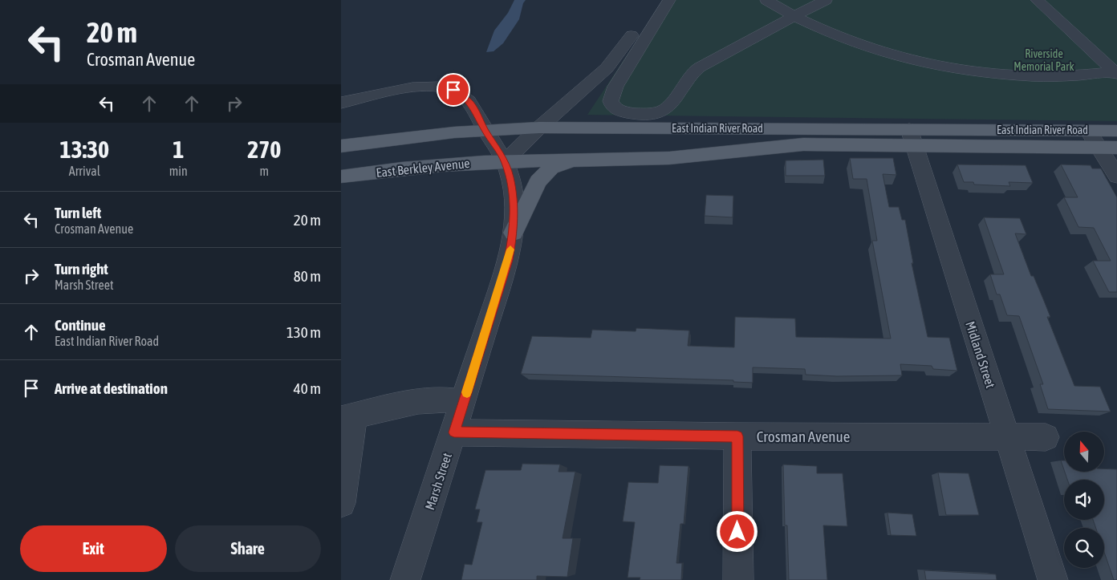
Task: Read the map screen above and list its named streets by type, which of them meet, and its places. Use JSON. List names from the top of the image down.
{
  "streets": {
    "main road": ["East Indian River Road", "East Berkley Avenue"],
    "street": ["Midland Street", "Crosman Avenue", "Marsh Street"]
  },
  "crossings": [
    ["East Indian River Road", "East Berkley Avenue"],
    ["East Indian River Road", "Midland Street"],
    ["East Indian River Road", "Marsh Street"],
    ["East Berkley Avenue", "Marsh Street"],
    ["Midland Street", "Crosman Avenue"],
    ["Crosman Avenue", "Marsh Street"]
  ],
  "parks": ["Riverside Memorial Park"],
  "north": "top",
  "page": {
    "turn": ["20 m", "Crosman Avenue"],
    "eta": [
      "13:30",
      "Arrival",
      "1",
      "min",
      "270",
      "m"
    ],
    "list": [
      {
        "name": "Turn left",
        "note": "Crosman Avenue",
        "value": "20 m"
      },
      {
        "name": "Turn right",
        "note": "Marsh Street",
        "value": "80 m"
      },
      {
        "name": "Continue",
        "note": "East Indian River Road",
        "value": "130 m"
      },
      {
        "name": "Arrive at destination",
        "value": "40 m"
      }
    ],
    "buttons": ["Exit", "Share"]
  }
}
